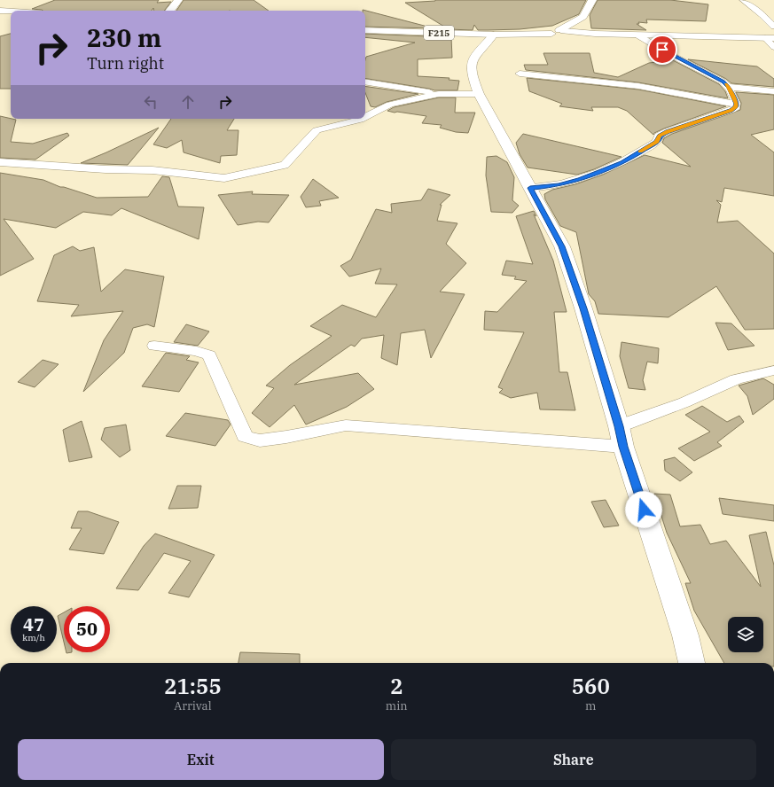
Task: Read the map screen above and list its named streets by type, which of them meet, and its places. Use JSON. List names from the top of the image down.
{
  "streets": {
    "main road": ["F215"]
  },
  "page": {
    "turn": ["230 m", "Turn right"],
    "speed": "47 km/h",
    "limit": "50",
    "eta": [
      "21:55",
      "Arrival",
      "2",
      "min",
      "560",
      "m"
    ],
    "buttons": ["Exit", "Share"]
  }
}
